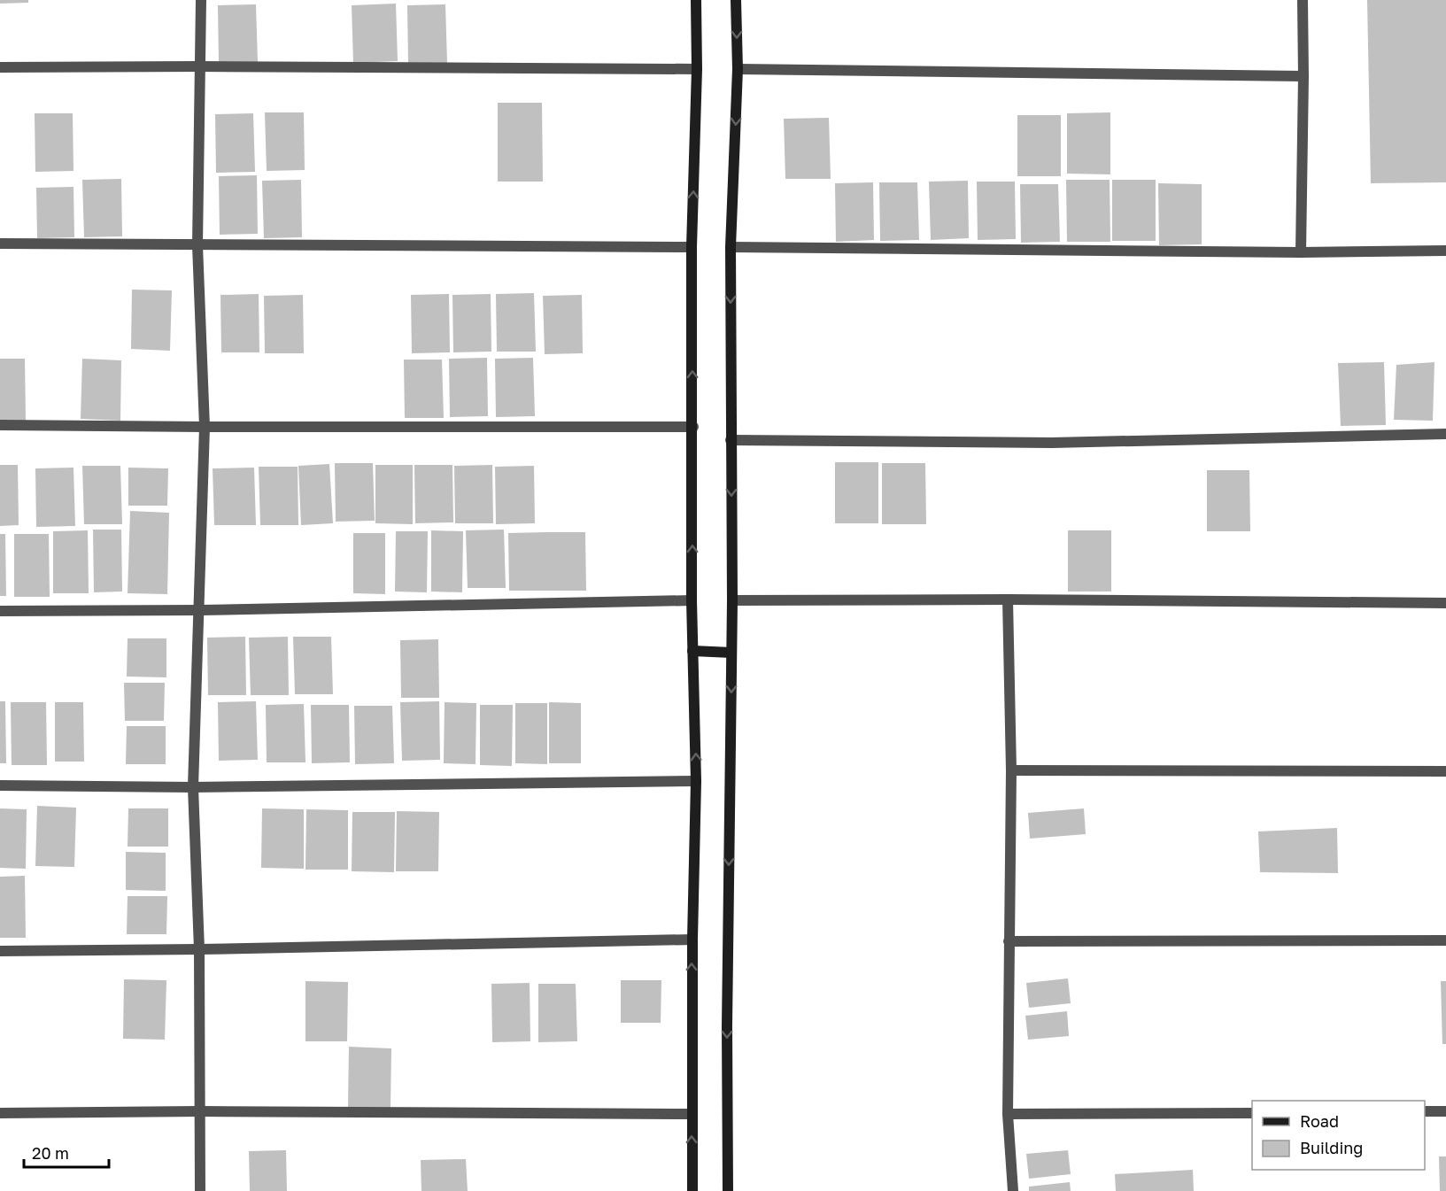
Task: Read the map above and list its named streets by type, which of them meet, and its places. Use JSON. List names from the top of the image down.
{
  "legend": ["Road", "Building"],
  "scale_bar": "20 m"
}
